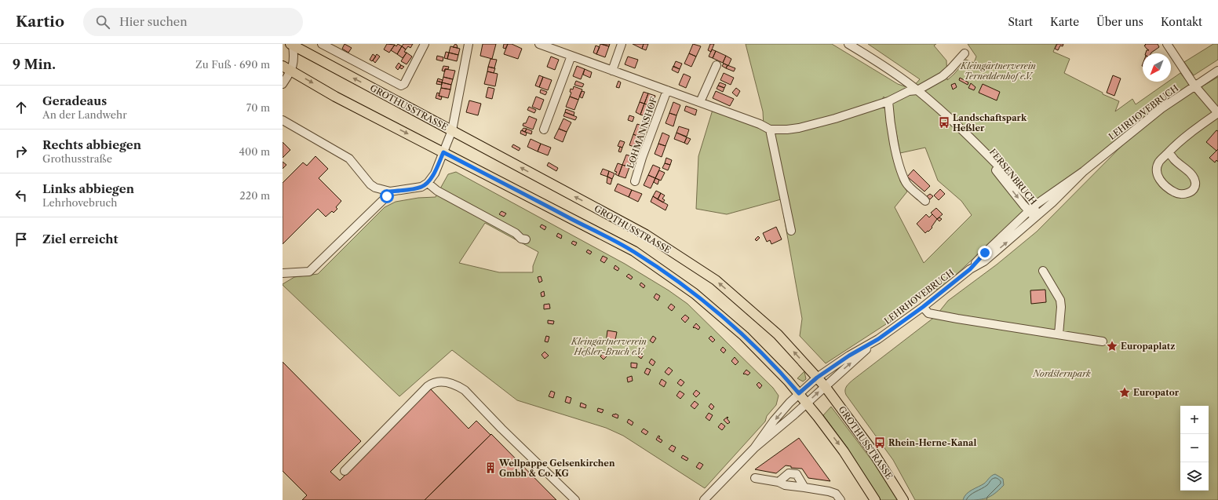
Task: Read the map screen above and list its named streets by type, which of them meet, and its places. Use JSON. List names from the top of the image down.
{
  "streets": {
    "main road": ["GROTHUSSTRASSE"],
    "street": ["LEHRHOVEBRUCH", "LOHMANNSHOF", "FERSENBRUCH"]
  },
  "crossings": [
    ["GROTHUSSTRASSE", "LEHRHOVEBRUCH"],
    ["LEHRHOVEBRUCH", "FERSENBRUCH"]
  ],
  "parks": ["Kleingärtnerverein Terneddenhof e.V.", "Kleingärtnerverein Heßler-Bruch e.V.", "Nordsternpark"],
  "places": {
    "bus stop": ["Landschaftspark Heßler", "Rhein-Herne-Kanal"],
    "place": ["Europaplatz", "Europator"],
    "building": ["Wellpappe Gelsenkirchen Gmbh & Co. KG"]
  },
  "north": "bottom left",
  "page": {
    "header": "Kartio",
    "search": "Hier suchen",
    "nav": [
      "Start",
      "Karte",
      "Über uns",
      "Kontakt"
    ],
    "heading": ["9 Min.", "Zu Fuß · 690 m"],
    "list": [
      ["Geradeaus", "An der Landwehr", "70 m"],
      ["Rechts abbiegen", "Grothusstraße", "400 m"],
      ["Links abbiegen", "Lehrhovebruch", "220 m"],
      "Ziel erreicht"
    ],
    "map_buttons": ["+", "−"]
  }
}
